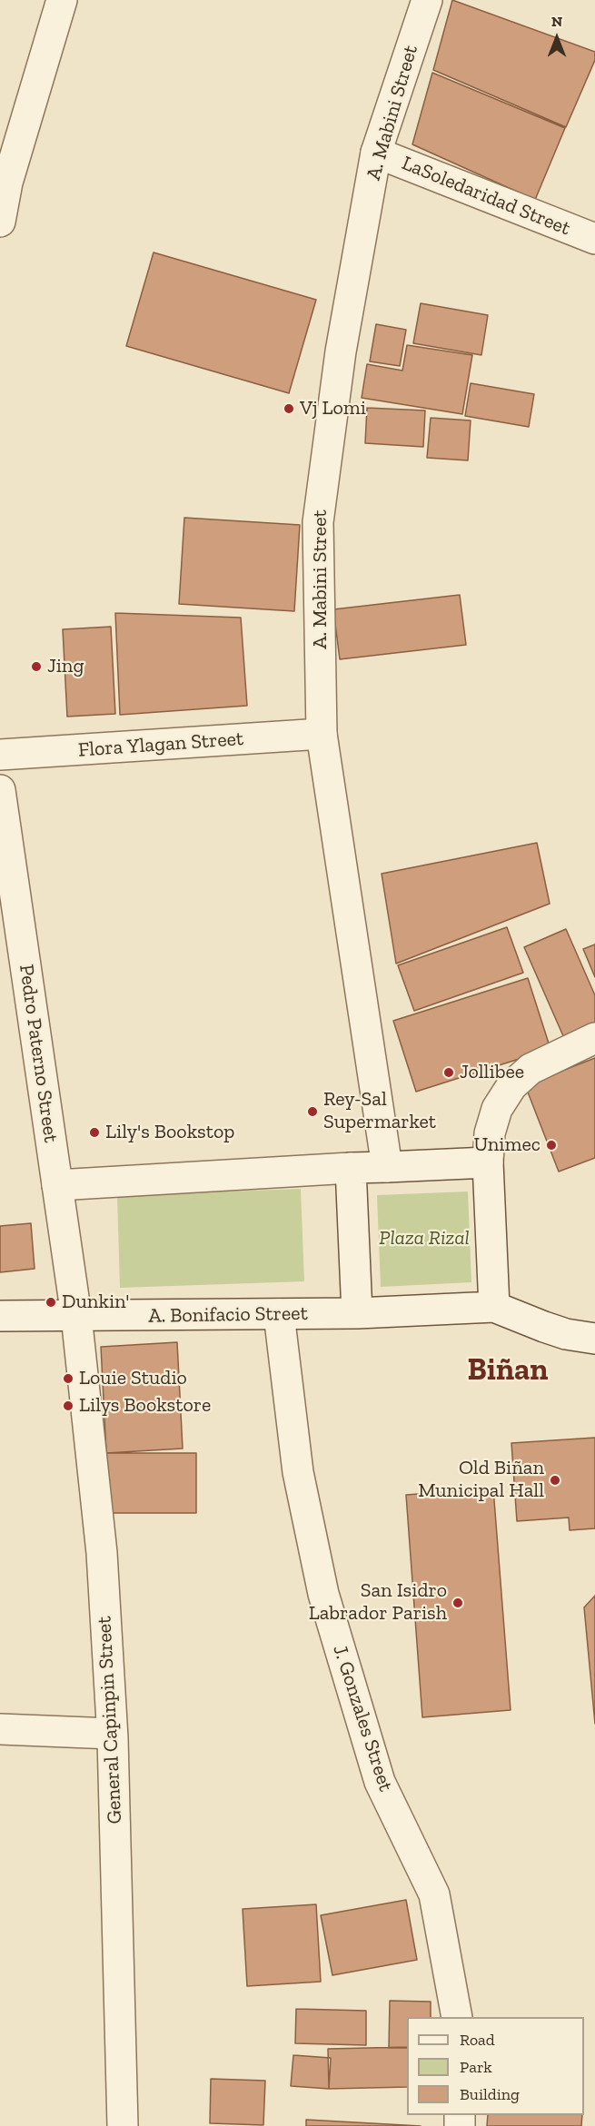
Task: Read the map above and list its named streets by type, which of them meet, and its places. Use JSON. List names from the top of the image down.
{
  "streets": {
    "street": [
      "A. Mabini Street",
      "LaSoledaridad Street",
      "Flora Ylagan Street",
      "Pedro Paterno Street",
      "A. Bonifacio Street",
      "J. Gonzales Street",
      "General Capinpin Street"
    ]
  },
  "crossings": [
    ["A. Mabini Street", "LaSoledaridad Street"],
    ["A. Mabini Street", "Flora Ylagan Street"],
    ["Pedro Paterno Street", "A. Bonifacio Street"],
    ["Pedro Paterno Street", "General Capinpin Street"],
    ["A. Bonifacio Street", "J. Gonzales Street"],
    ["A. Bonifacio Street", "General Capinpin Street"]
  ],
  "districts": ["Biñan"],
  "parks": ["Plaza Rizal"],
  "places": [
    "Vj Lomi",
    "Jing",
    "Jollibee",
    "Rey-Sal Supermarket",
    "Lily's Bookstop",
    "Unimec",
    "Dunkin'",
    "Louie Studio",
    "Lilys Bookstore",
    "Old Biñan Municipal Hall",
    "San Isidro Labrador Parish"
  ],
  "legend": ["Road", "Park", "Building"],
  "north": "top"
}
